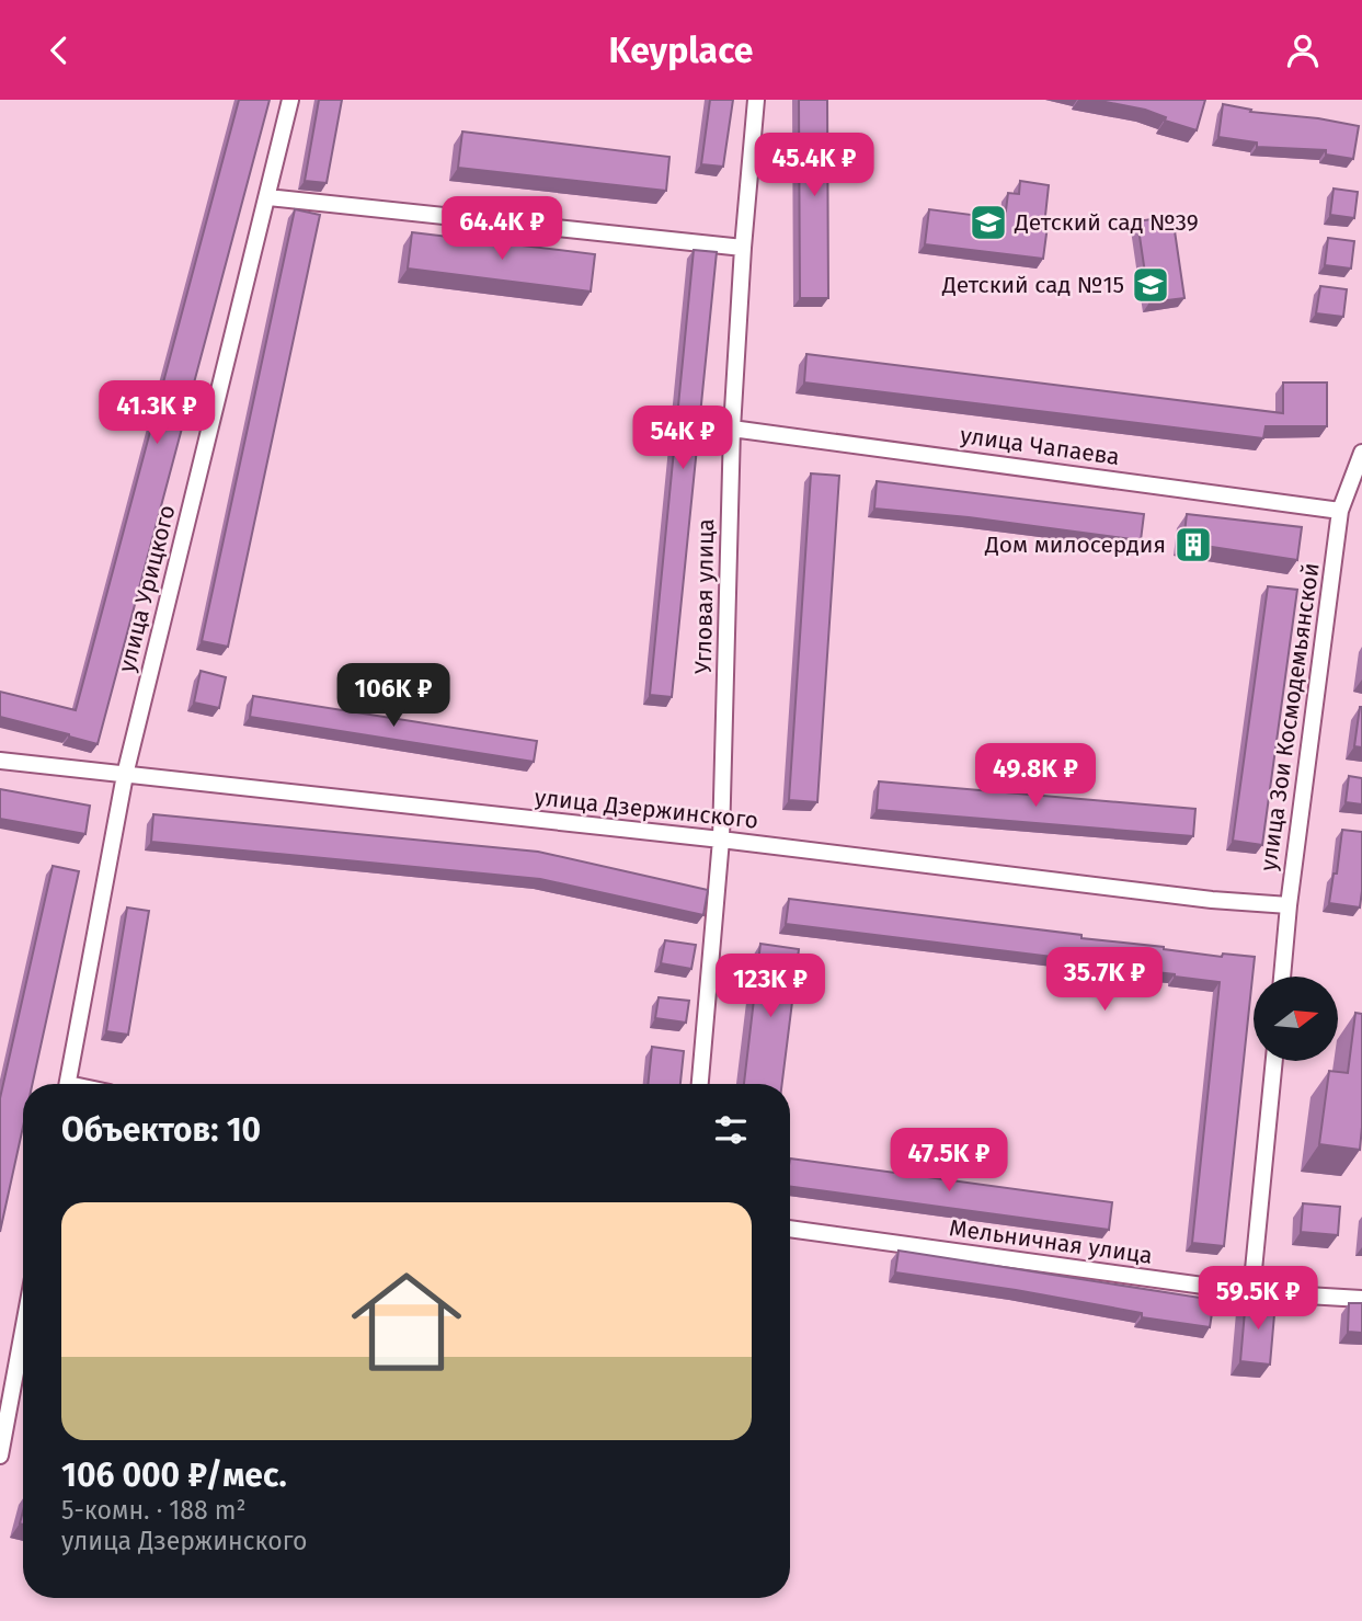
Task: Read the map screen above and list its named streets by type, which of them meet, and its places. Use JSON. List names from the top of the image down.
{
  "streets": {
    "street": [
      "улица Чапаева",
      "улица Урицкого",
      "Угловая улица",
      "улица Зои Космодемьянской",
      "улица Дзержинского",
      "Мельничная улица"
    ]
  },
  "crossings": [
    ["улица Чапаева", "Угловая улица"],
    ["улица Чапаева", "улица Зои Космодемьянской"],
    ["улица Урицкого", "улица Дзержинского"],
    ["Угловая улица", "улица Дзержинского"],
    ["улица Зои Космодемьянской", "улица Дзержинского"]
  ],
  "places": {
    "school or university": ["Детский сад №39", "Детский сад №15"],
    "building": ["Дом милосердия"]
  },
  "north": "right",
  "page": {
    "header": "Keyplace",
    "price": [
      "45.4K ₽",
      "64.4K ₽",
      "41.3K ₽",
      "54K ₽",
      "106K ₽",
      "49.8K ₽",
      "35.7K ₽",
      "123K ₽",
      "47.5K ₽",
      "59.5K ₽"
    ],
    "heading": "Объектов: 10",
    "list": [
      {
        "name": "106 000 ₽/мес.",
        "note": "5-комн. · 188 m² · улица Дзержинского"
      }
    ]
  }
}
